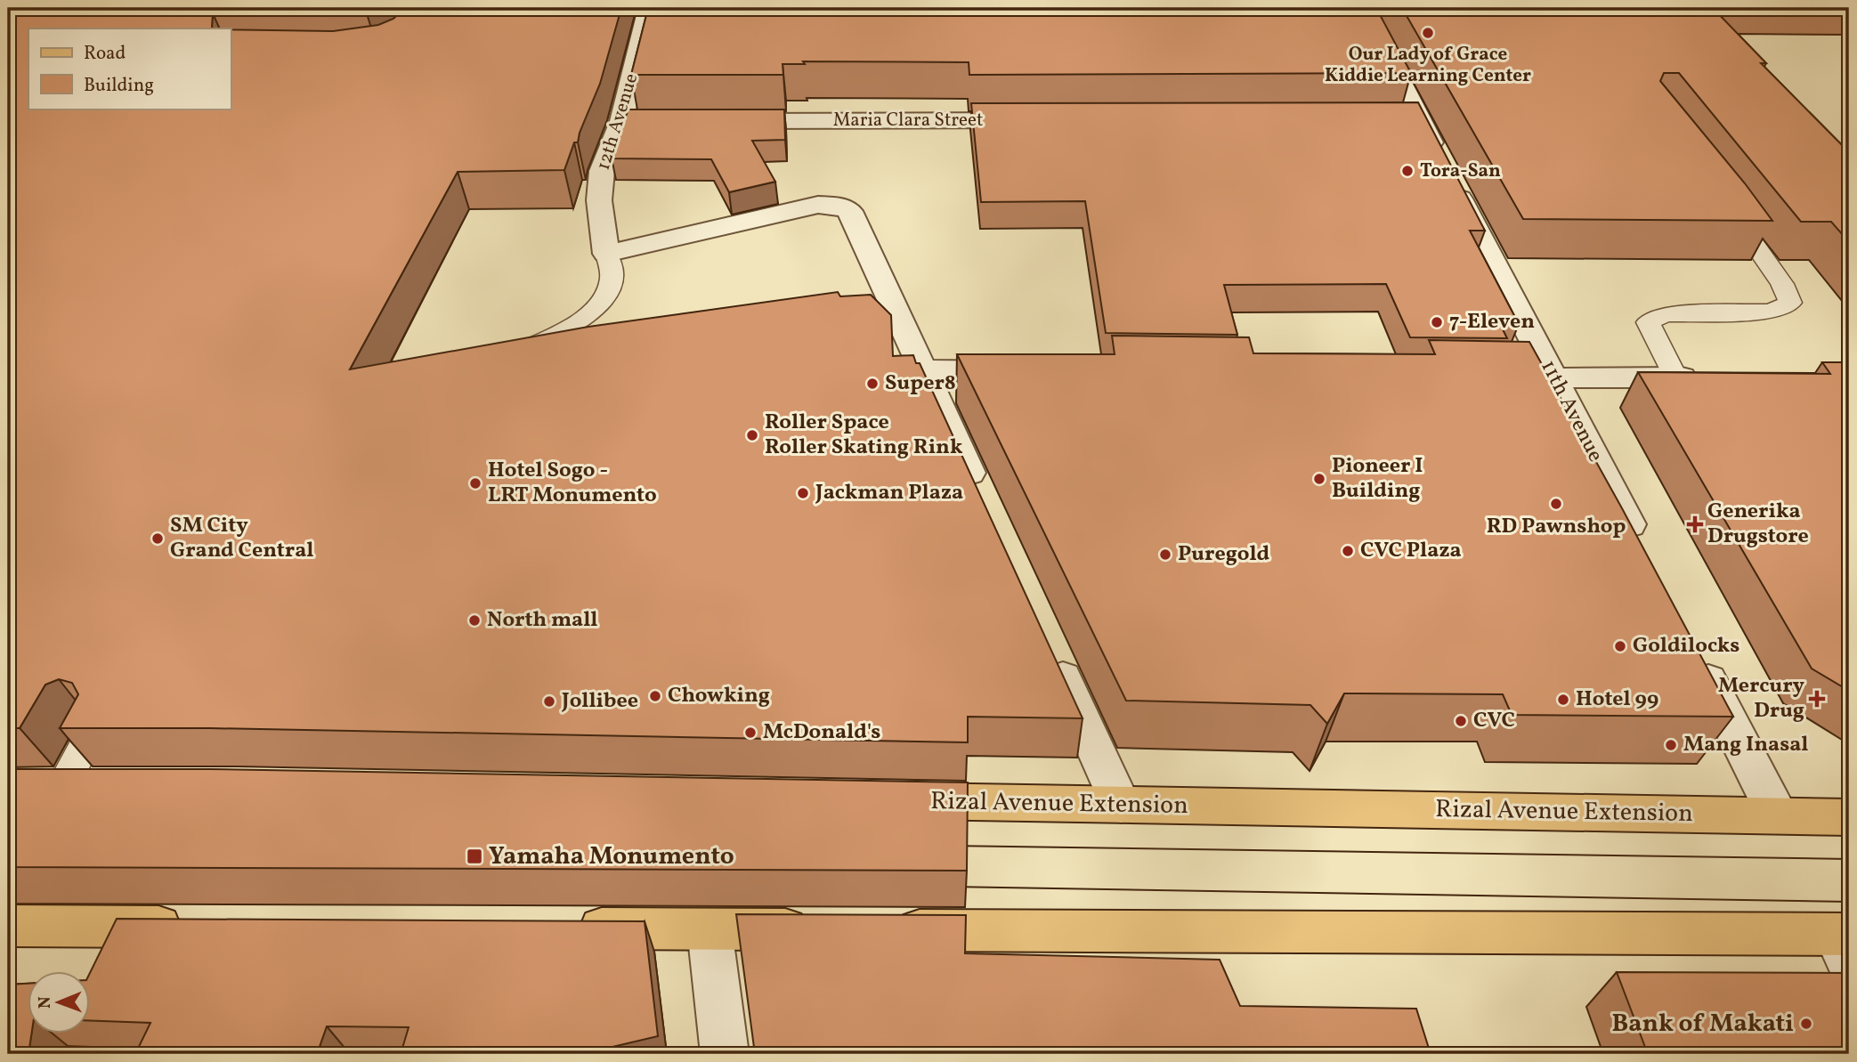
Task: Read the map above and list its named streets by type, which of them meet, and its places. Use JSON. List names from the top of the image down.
{
  "streets": {
    "main road": ["Rizal Avenue Extension"],
    "street": ["Maria Clara Street", "12th Avenue", "11th Avenue"]
  },
  "places": {
    "other": [
      "Our Lady of Grace Kiddie Learning Center",
      "Tora-San",
      "7-Eleven",
      "Super8",
      "Roller Space Roller Skating Rink",
      "Pioneer I Building",
      "Hotel Sogo - LRT Monumento",
      "Jackman Plaza",
      "RD Pawnshop",
      "SM City Grand Central",
      "CVC Plaza",
      "Puregold",
      "North mall",
      "Goldilocks",
      "Chowking",
      "Hotel 99",
      "Jollibee",
      "CVC",
      "McDonald's",
      "Mang Inasal",
      "Bank of Makati"
    ],
    "health": ["Generika Drugstore", "Mercury Drug"],
    "transit": ["Yamaha Monumento"]
  },
  "legend": ["Road", "Building"],
  "north": "left"
}
